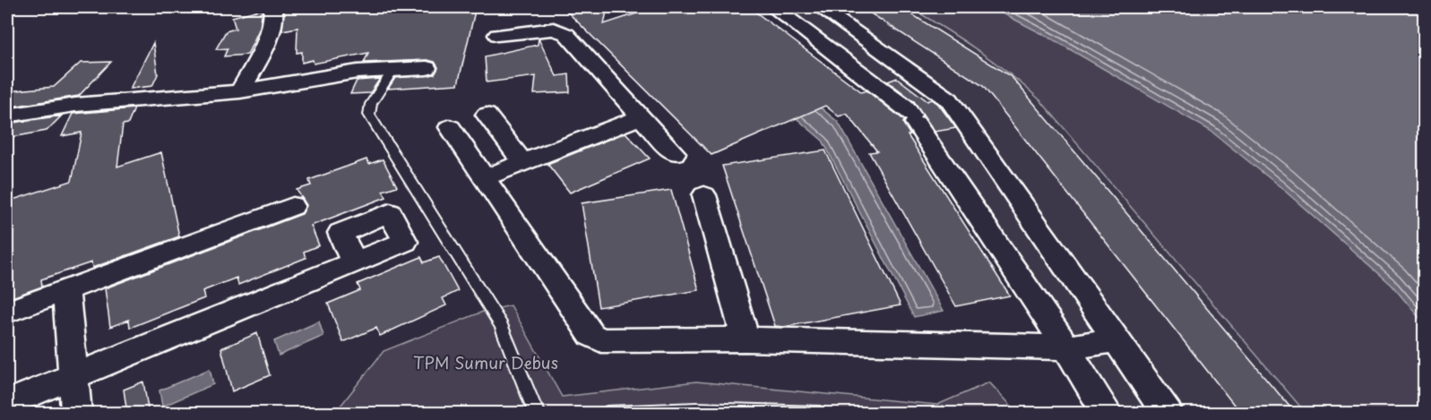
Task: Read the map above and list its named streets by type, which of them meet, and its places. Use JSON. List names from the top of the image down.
{
  "parks": ["TPM Sumur Debus"]
}
